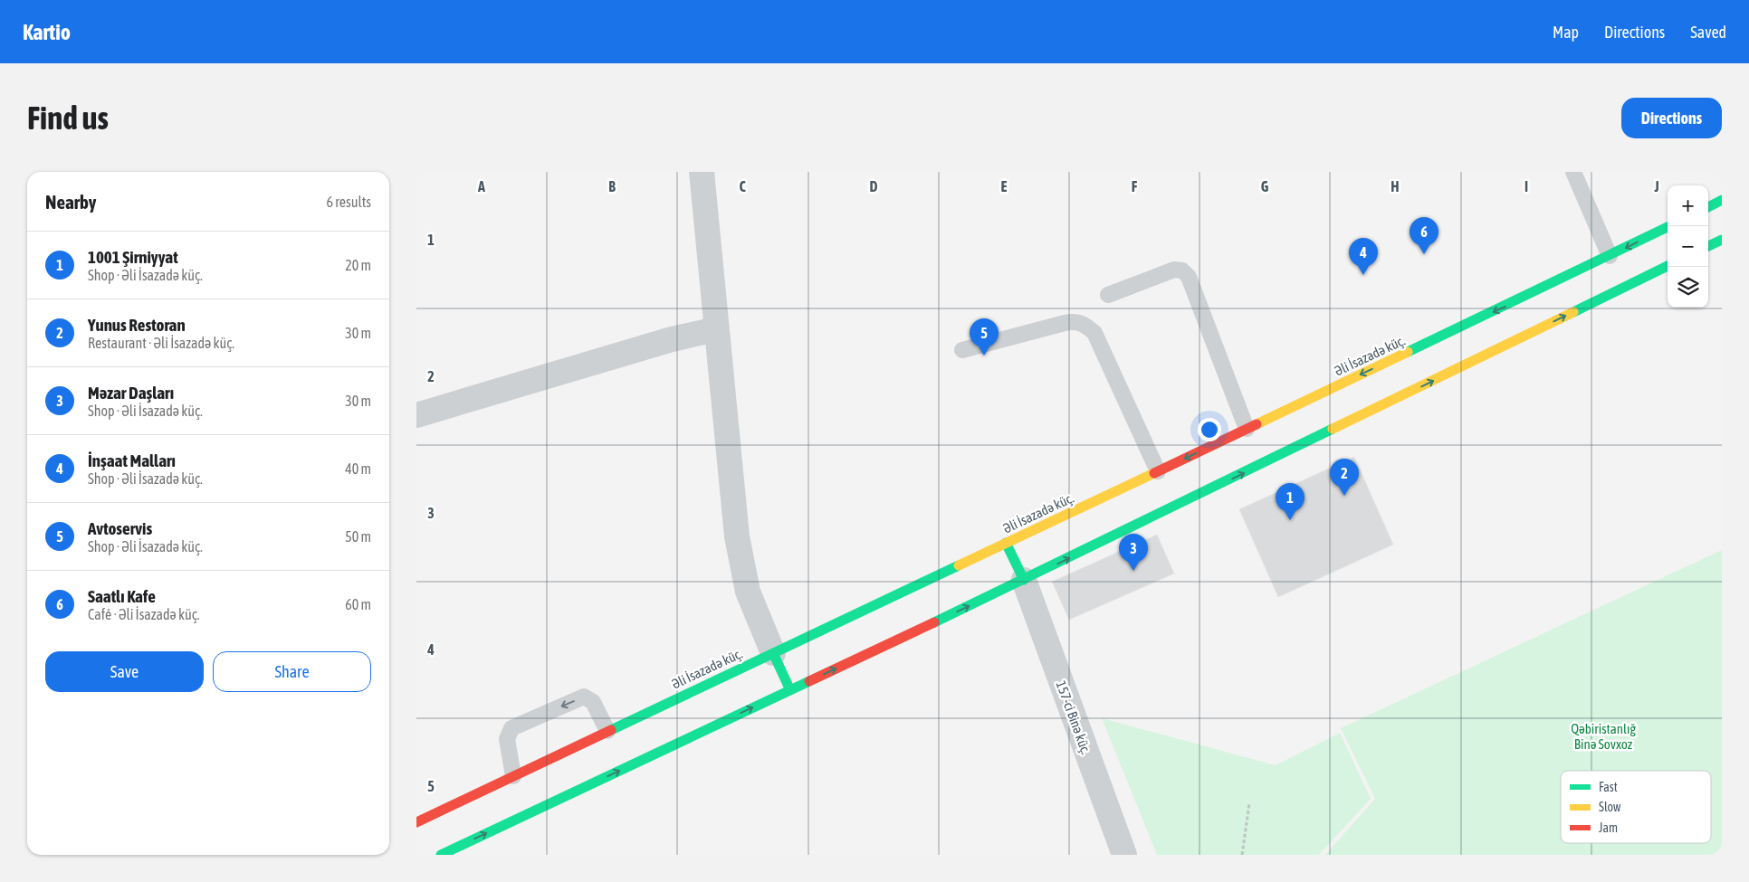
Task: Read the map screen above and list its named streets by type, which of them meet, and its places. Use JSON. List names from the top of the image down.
{
  "streets": {
    "main road": ["Əli İsazadə küç."],
    "street": ["157-ci Binə küç."]
  },
  "parks": ["Qəbiristanlığ Binə Sovxoz"],
  "legend": ["Fast", "Slow", "Jam"],
  "page": {
    "header": "Kartio",
    "nav": ["Map", "Directions", "Saved"],
    "buttons": [
      "Directions",
      ["Save", "Share"]
    ],
    "title": "Find us",
    "heading": ["Nearby", "6 results"],
    "map_buttons": ["+", "−"],
    "pins": [
      "6",
      "4",
      "5",
      "2",
      "1",
      "3"
    ],
    "list": [
      {
        "mark": "1",
        "name": "1001 Şirniyyat",
        "note": "Shop · Əli İsazadə küç.",
        "value": "20 m"
      },
      {
        "mark": "2",
        "name": "Yunus Restoran",
        "note": "Restaurant · Əli İsazadə küç.",
        "value": "30 m"
      },
      {
        "mark": "3",
        "name": "Məzar Daşları",
        "note": "Shop · Əli İsazadə küç.",
        "value": "30 m"
      },
      {
        "mark": "4",
        "name": "İnşaat Malları",
        "note": "Shop · Əli İsazadə küç.",
        "value": "40 m"
      },
      {
        "mark": "5",
        "name": "Avtoservis",
        "note": "Shop · Əli İsazadə küç.",
        "value": "50 m"
      },
      {
        "mark": "6",
        "name": "Saatlı Kafe",
        "note": "Café · Əli İsazadə küç.",
        "value": "60 m"
      }
    ]
  },
  "grid": {
    "columns": [
      "A",
      "B",
      "C",
      "D",
      "E",
      "F",
      "G",
      "H",
      "I",
      "J"
    ],
    "rows": [
      "1",
      "2",
      "3",
      "4",
      "5"
    ]
  }
}
